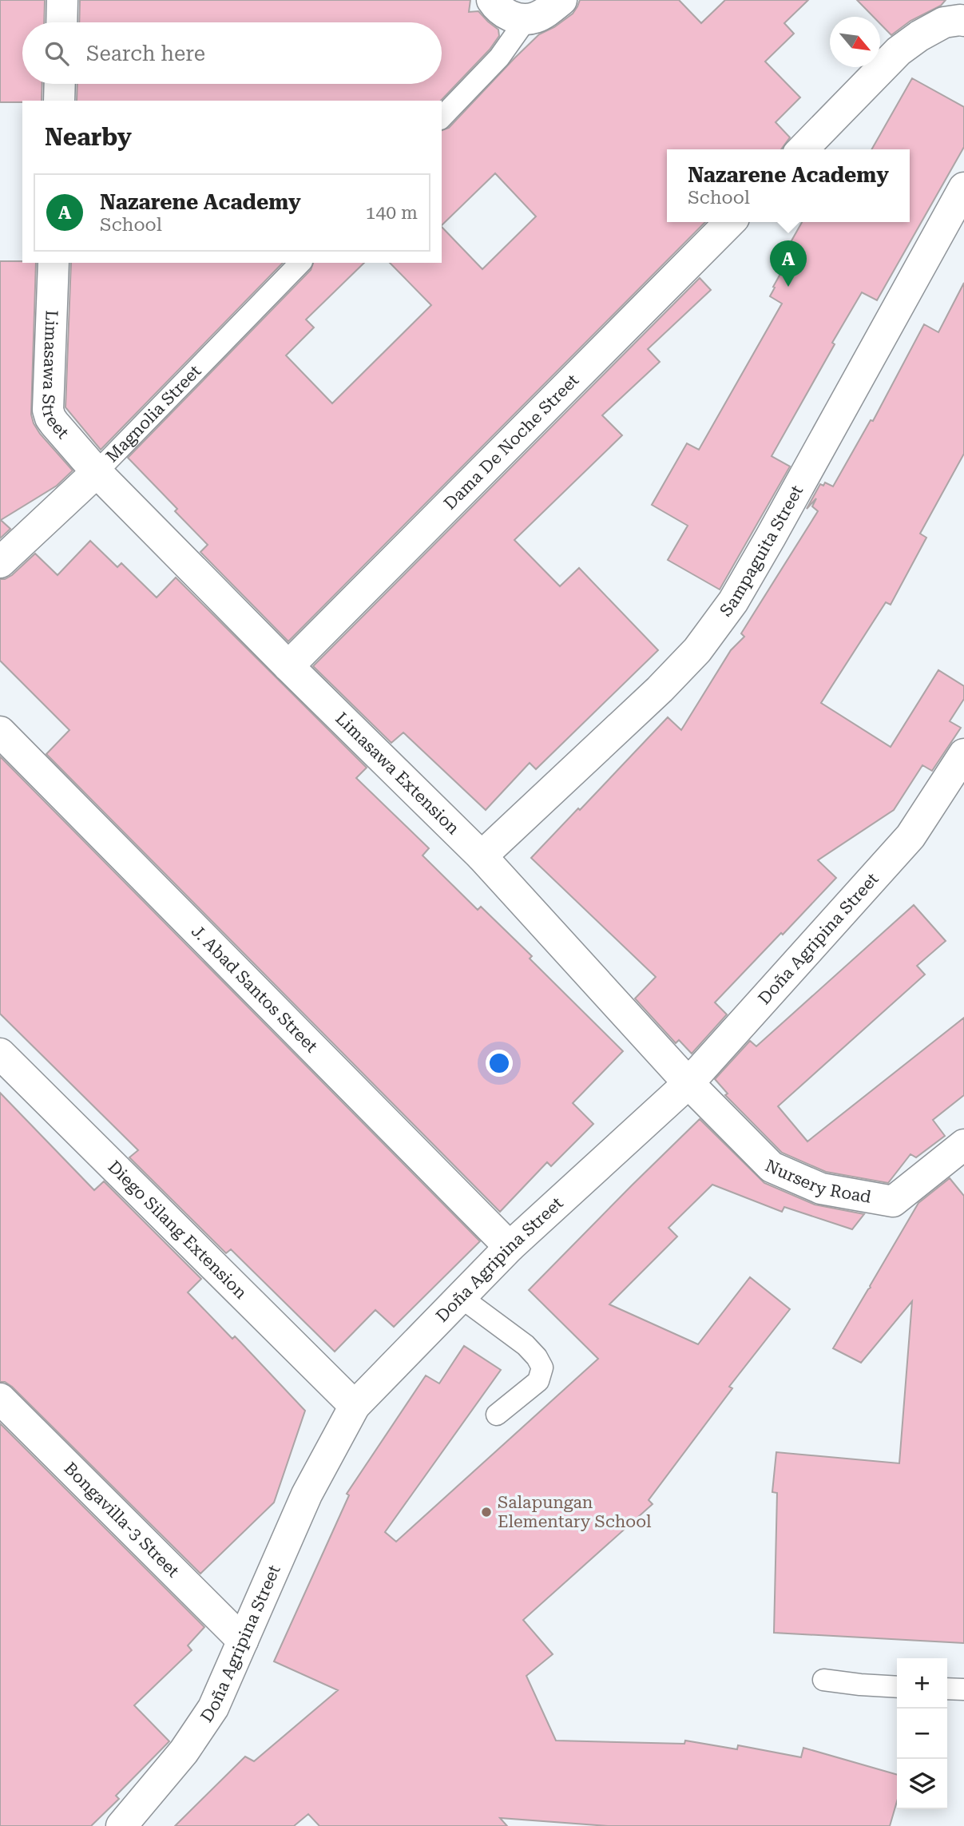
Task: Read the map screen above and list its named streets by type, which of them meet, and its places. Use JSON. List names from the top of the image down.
{
  "streets": {
    "street": [
      "Limasawa Street",
      "Magnolia Street",
      "Dama De Noche Street",
      "Sampaguita Street",
      "Limasawa Extension",
      "Doña Agripina Street",
      "J. Abad Santos Street",
      "Nursery Road",
      "Diego Silang Extension",
      "Bongavilla-3 Street"
    ]
  },
  "crossings": [
    ["Limasawa Street", "Magnolia Street"],
    ["Limasawa Street", "Limasawa Extension"],
    ["Magnolia Street", "Limasawa Extension"],
    ["Dama De Noche Street", "Limasawa Extension"],
    ["Sampaguita Street", "Limasawa Extension"],
    ["Limasawa Extension", "Doña Agripina Street"],
    ["Limasawa Extension", "Nursery Road"],
    ["Doña Agripina Street", "J. Abad Santos Street"],
    ["Doña Agripina Street", "Nursery Road"],
    ["Doña Agripina Street", "Diego Silang Extension"],
    ["Doña Agripina Street", "Bongavilla-3 Street"]
  ],
  "places": ["Salapungan Elementary School"],
  "north": "bottom right",
  "page": {
    "search": "Search here",
    "heading": "Nearby",
    "popup": ["Nazarene Academy", "School"],
    "list": [
      {
        "mark": "A",
        "name": "Nazarene Academy",
        "note": "School",
        "value": "140 m"
      }
    ],
    "pins": "A",
    "map_buttons": ["+", "−"]
  }
}
